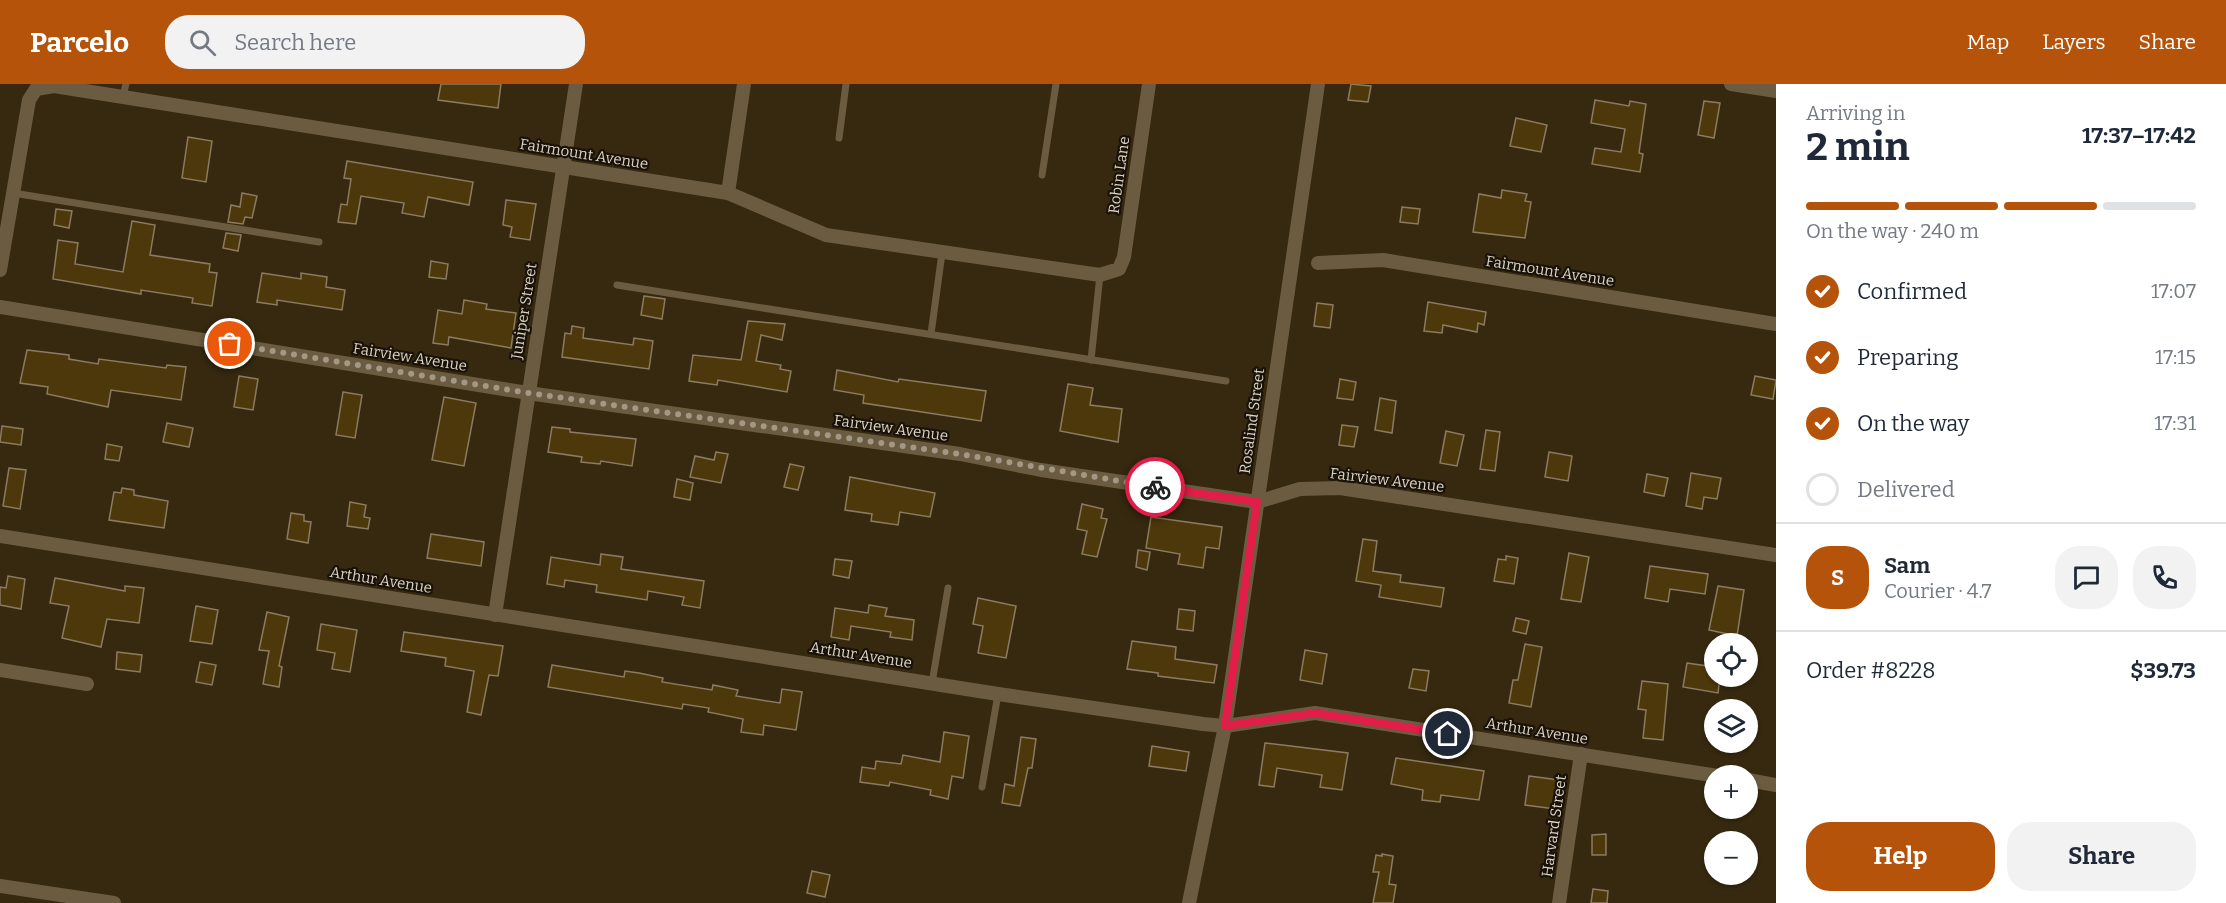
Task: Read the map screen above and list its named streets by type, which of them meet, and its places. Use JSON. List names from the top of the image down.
{
  "streets": {
    "street": [
      "Fairmount Avenue",
      "Robin Lane",
      "Juniper Street",
      "Fairview Avenue",
      "Rosalind Street",
      "Arthur Avenue",
      "Harvard Street"
    ]
  },
  "crossings": [
    ["Fairmount Avenue", "Robin Lane"],
    ["Fairmount Avenue", "Juniper Street"],
    ["Juniper Street", "Fairview Avenue"],
    ["Juniper Street", "Arthur Avenue"],
    ["Fairview Avenue", "Rosalind Street"],
    ["Rosalind Street", "Arthur Avenue"],
    ["Arthur Avenue", "Harvard Street"]
  ],
  "page": {
    "header": "Parcelo",
    "search": "Search here",
    "nav": ["Map", "Layers", "Share"],
    "heading": ["2 min", "Arriving in", "17:37–17:42"],
    "panel": [
      "Sam",
      "Courier · 4.7",
      "Order #8228",
      "$39.73"
    ],
    "bar": "On the way · 240 m",
    "list": [
      ["Confirmed", "17:07"],
      ["Preparing", "17:15"],
      ["On the way", "17:31"],
      "Delivered"
    ],
    "round": "S",
    "map_buttons": ["+", "−"],
    "buttons": ["Help", "Share"]
  }
}
